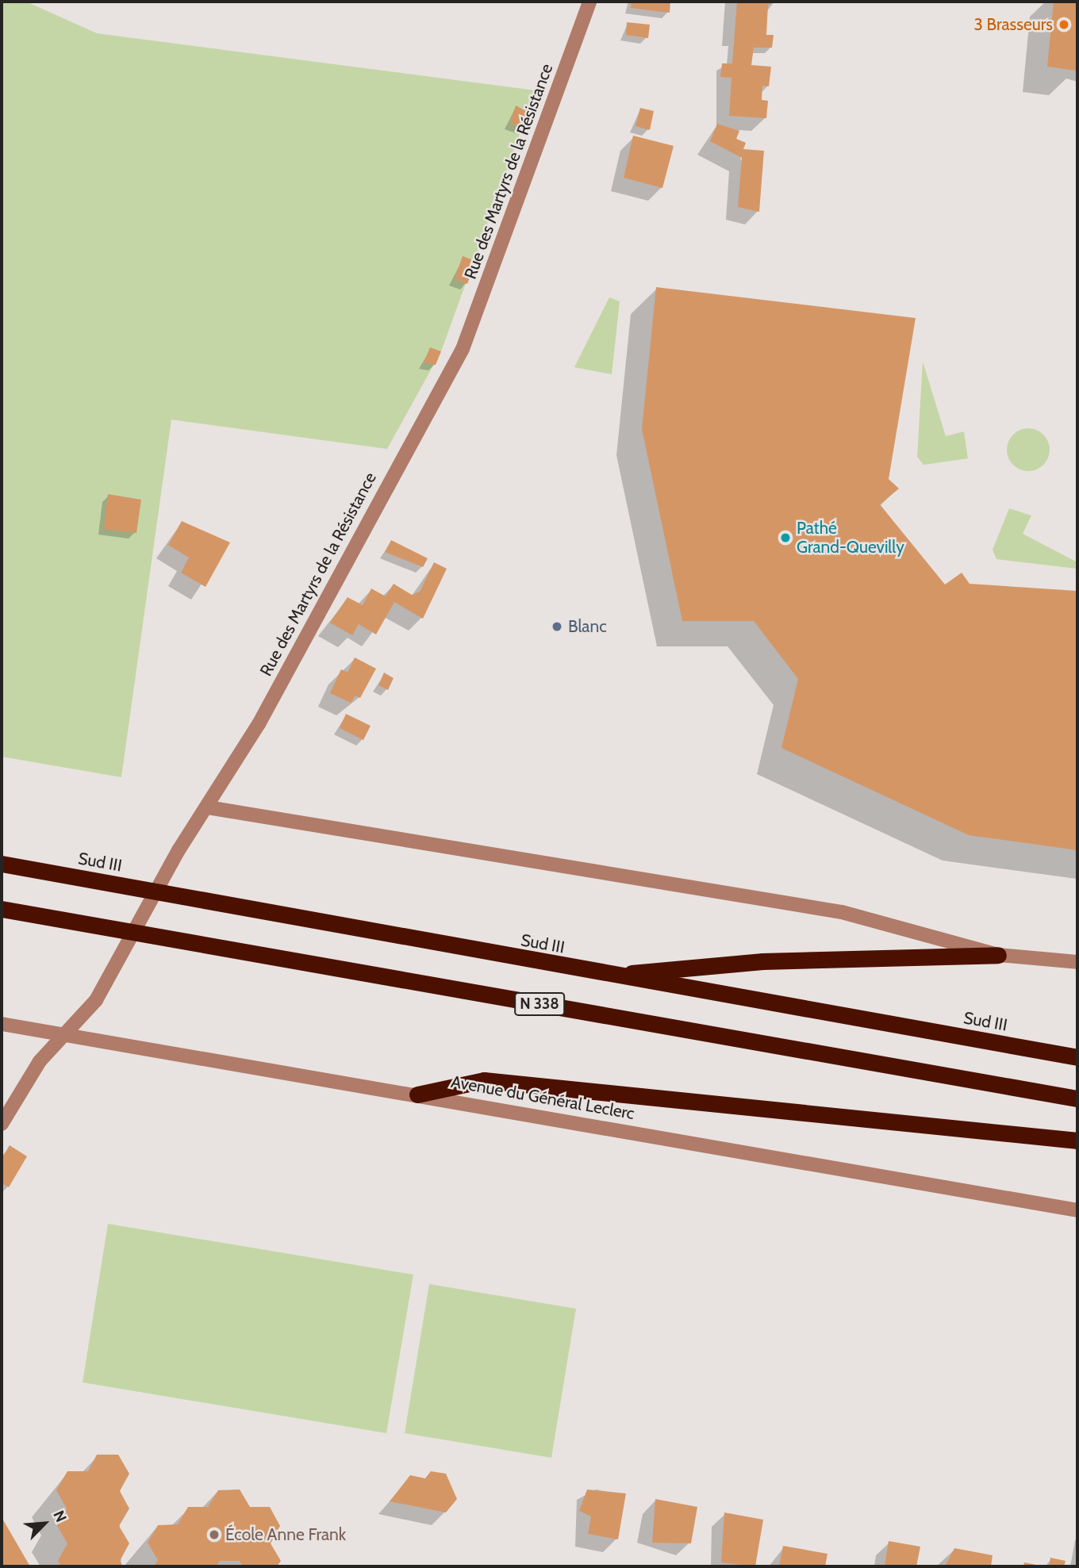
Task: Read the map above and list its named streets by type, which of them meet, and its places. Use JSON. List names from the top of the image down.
{
  "streets": {
    "highway": ["Sud III", "N 338"],
    "street": ["Rue des Martyrs de la Résistance", "Avenue du Général Leclerc"]
  },
  "crossings": [
    ["Rue des Martyrs de la Résistance", "Avenue du Général Leclerc"]
  ],
  "places": [
    "3 Brasseurs",
    "Pathé Grand-Quevilly",
    "Blanc",
    "École Anne Frank"
  ],
  "north": "top right"
}
